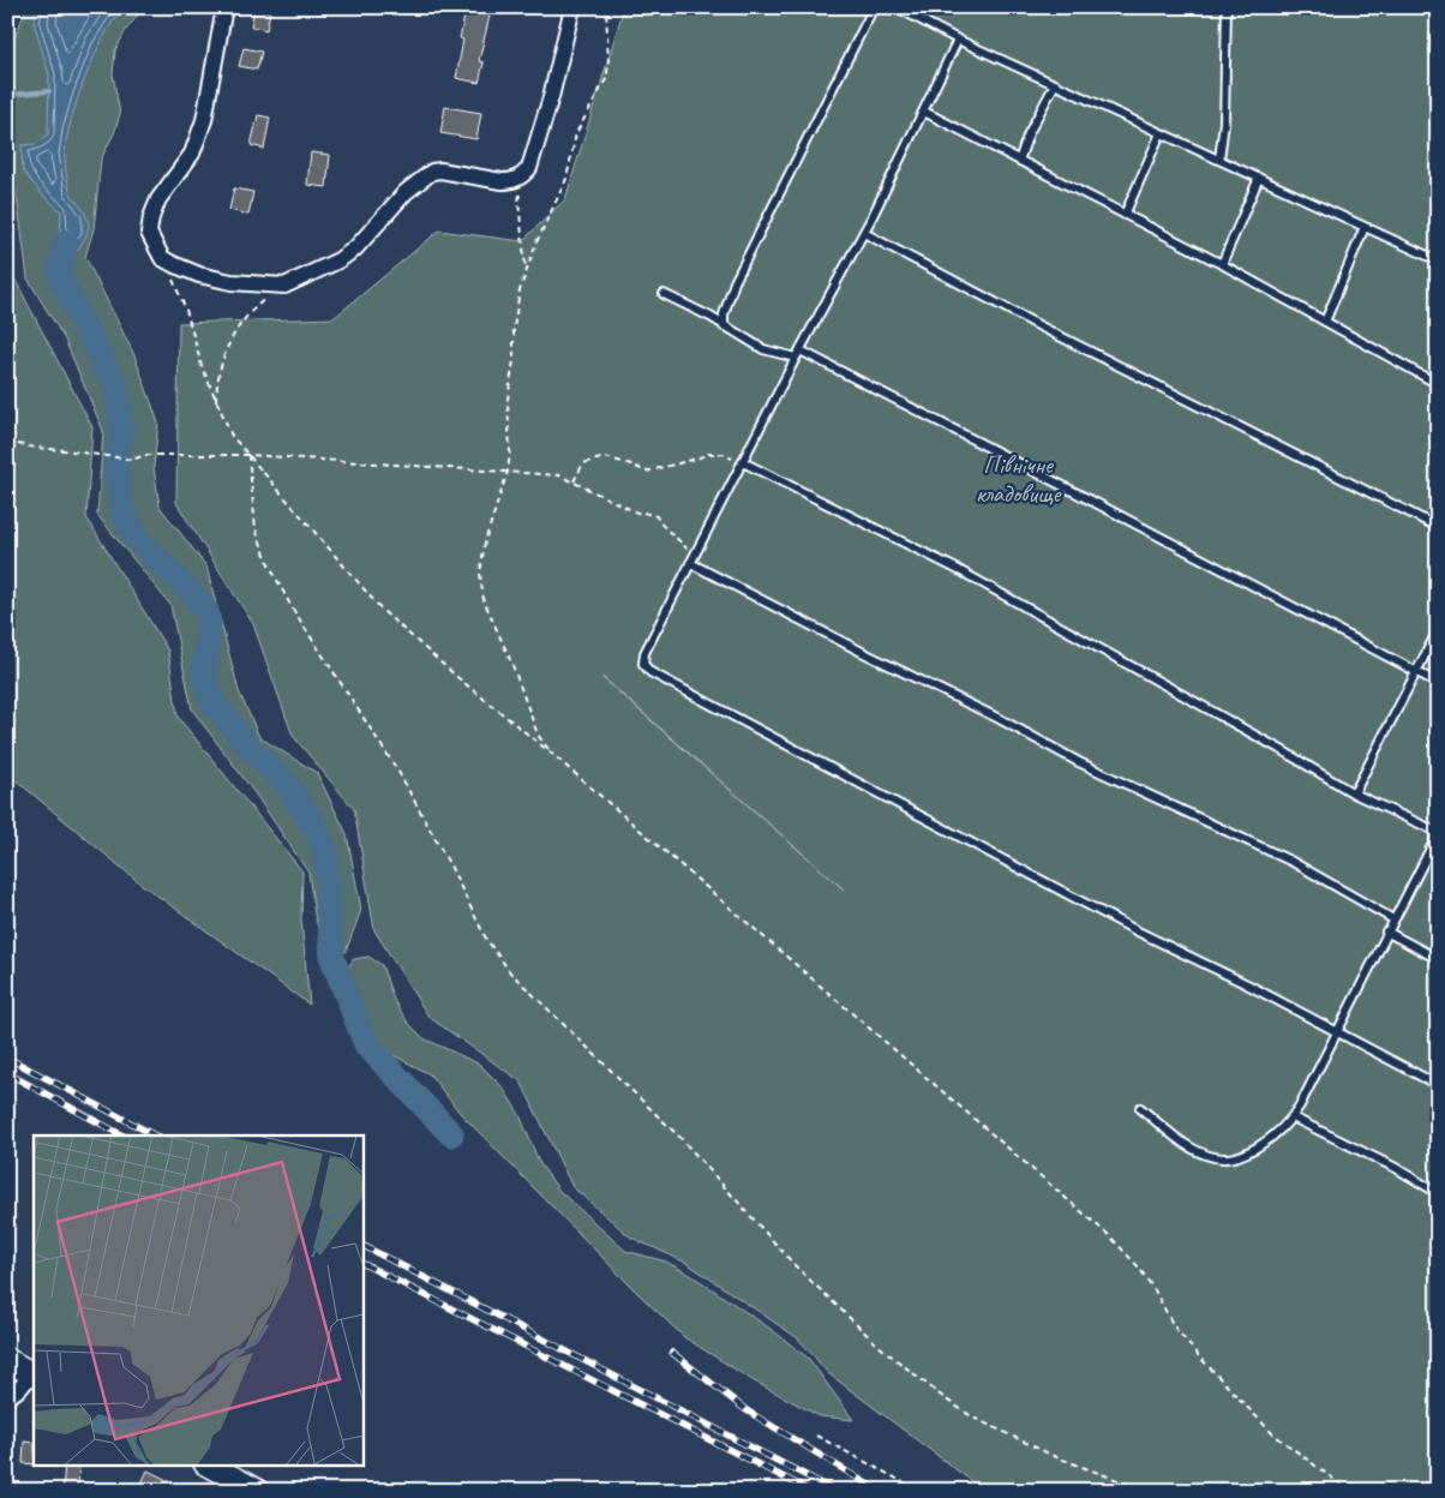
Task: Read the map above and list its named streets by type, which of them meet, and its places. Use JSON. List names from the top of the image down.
{
  "parks": ["Північне кладовище"]
}
